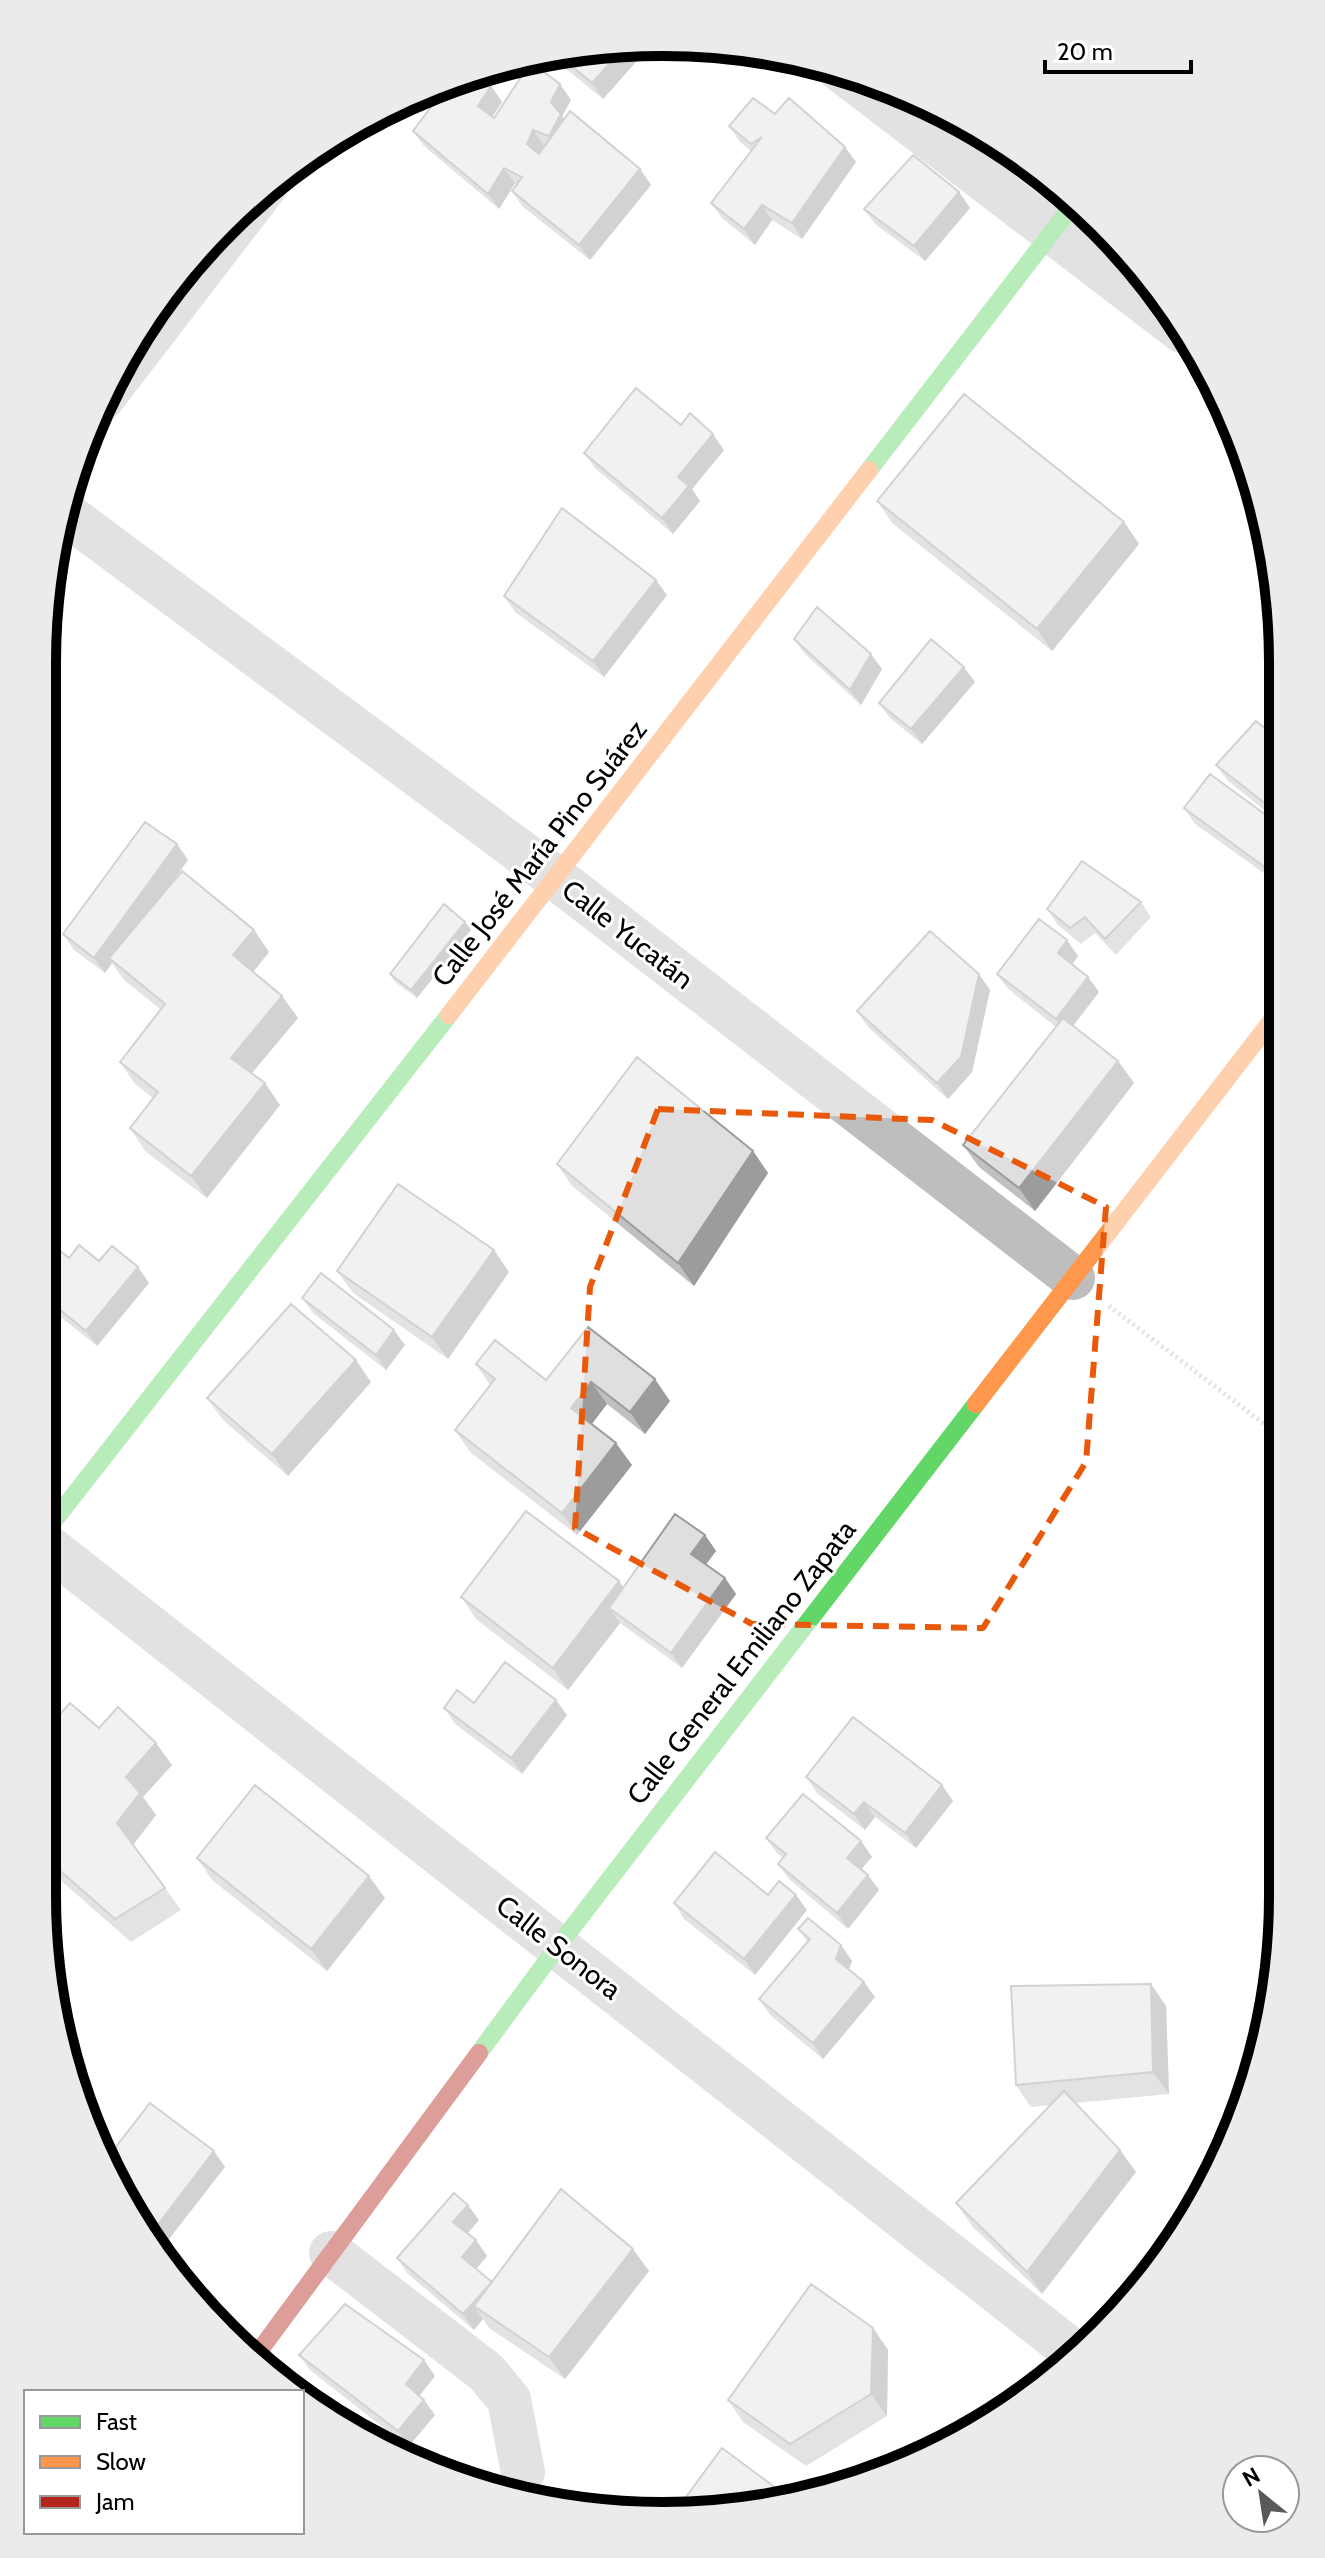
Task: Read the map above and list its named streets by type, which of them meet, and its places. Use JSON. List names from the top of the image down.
{
  "streets": {
    "street": [
      "Calle José María Pino Suárez",
      "Calle Yucatán",
      "Calle General Emiliano Zapata",
      "Calle Sonora"
    ]
  },
  "crossings": [
    ["Calle José María Pino Suárez", "Calle Yucatán"],
    ["Calle Yucatán", "Calle General Emiliano Zapata"],
    ["Calle General Emiliano Zapata", "Calle Sonora"]
  ],
  "legend": ["Fast", "Slow", "Jam"],
  "scale_bar": "20 m",
  "north": "top left"
}
